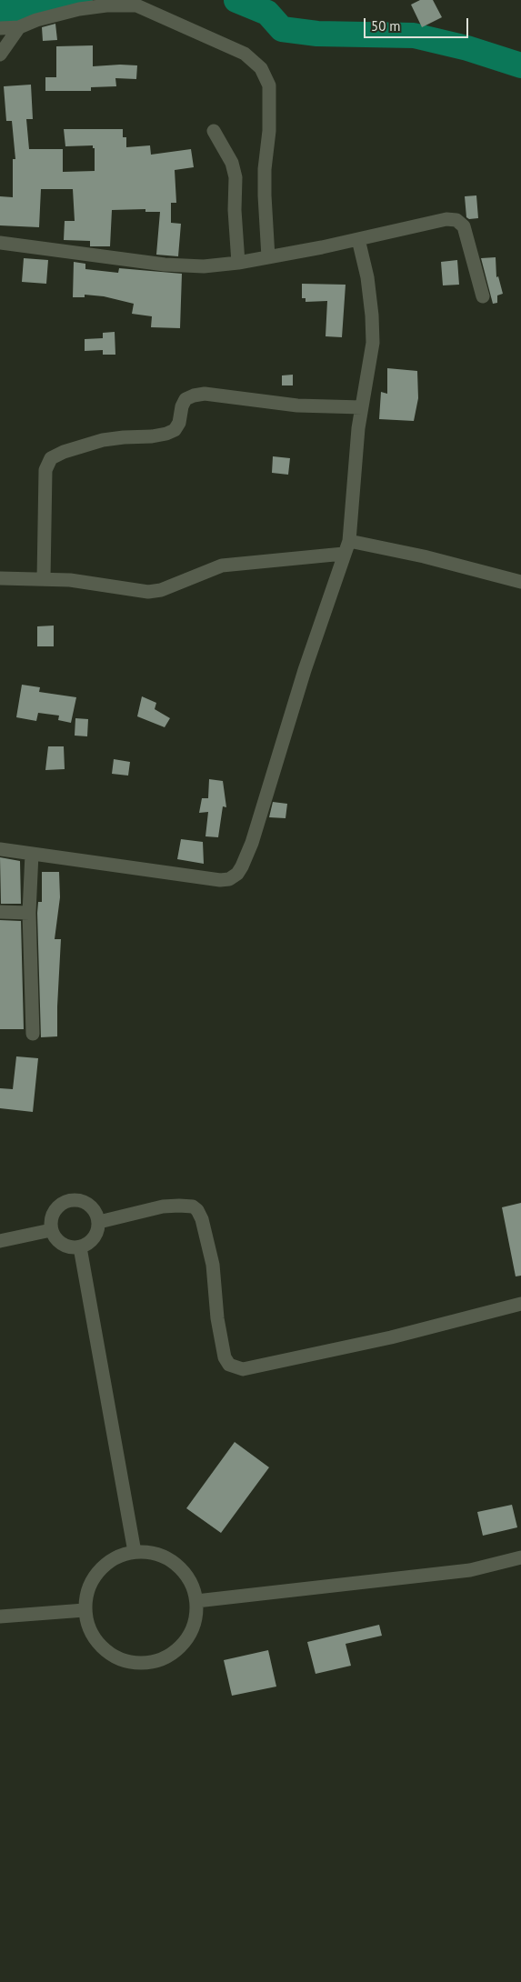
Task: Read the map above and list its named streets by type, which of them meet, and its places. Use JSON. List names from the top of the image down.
{
  "scale_bar": "50 m"
}
